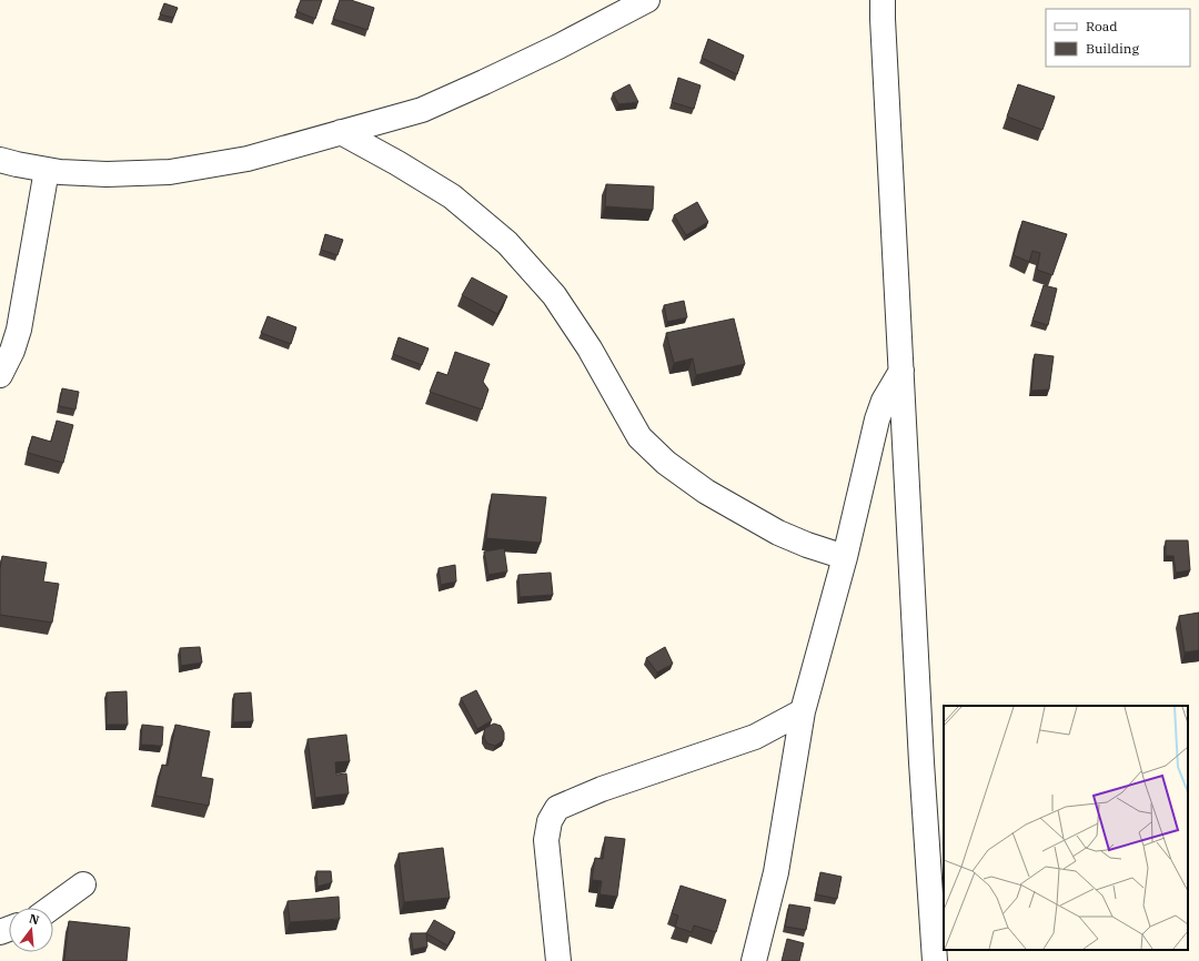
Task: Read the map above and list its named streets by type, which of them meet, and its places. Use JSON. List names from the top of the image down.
{
  "legend": ["Road", "Building"],
  "north": "top"
}
